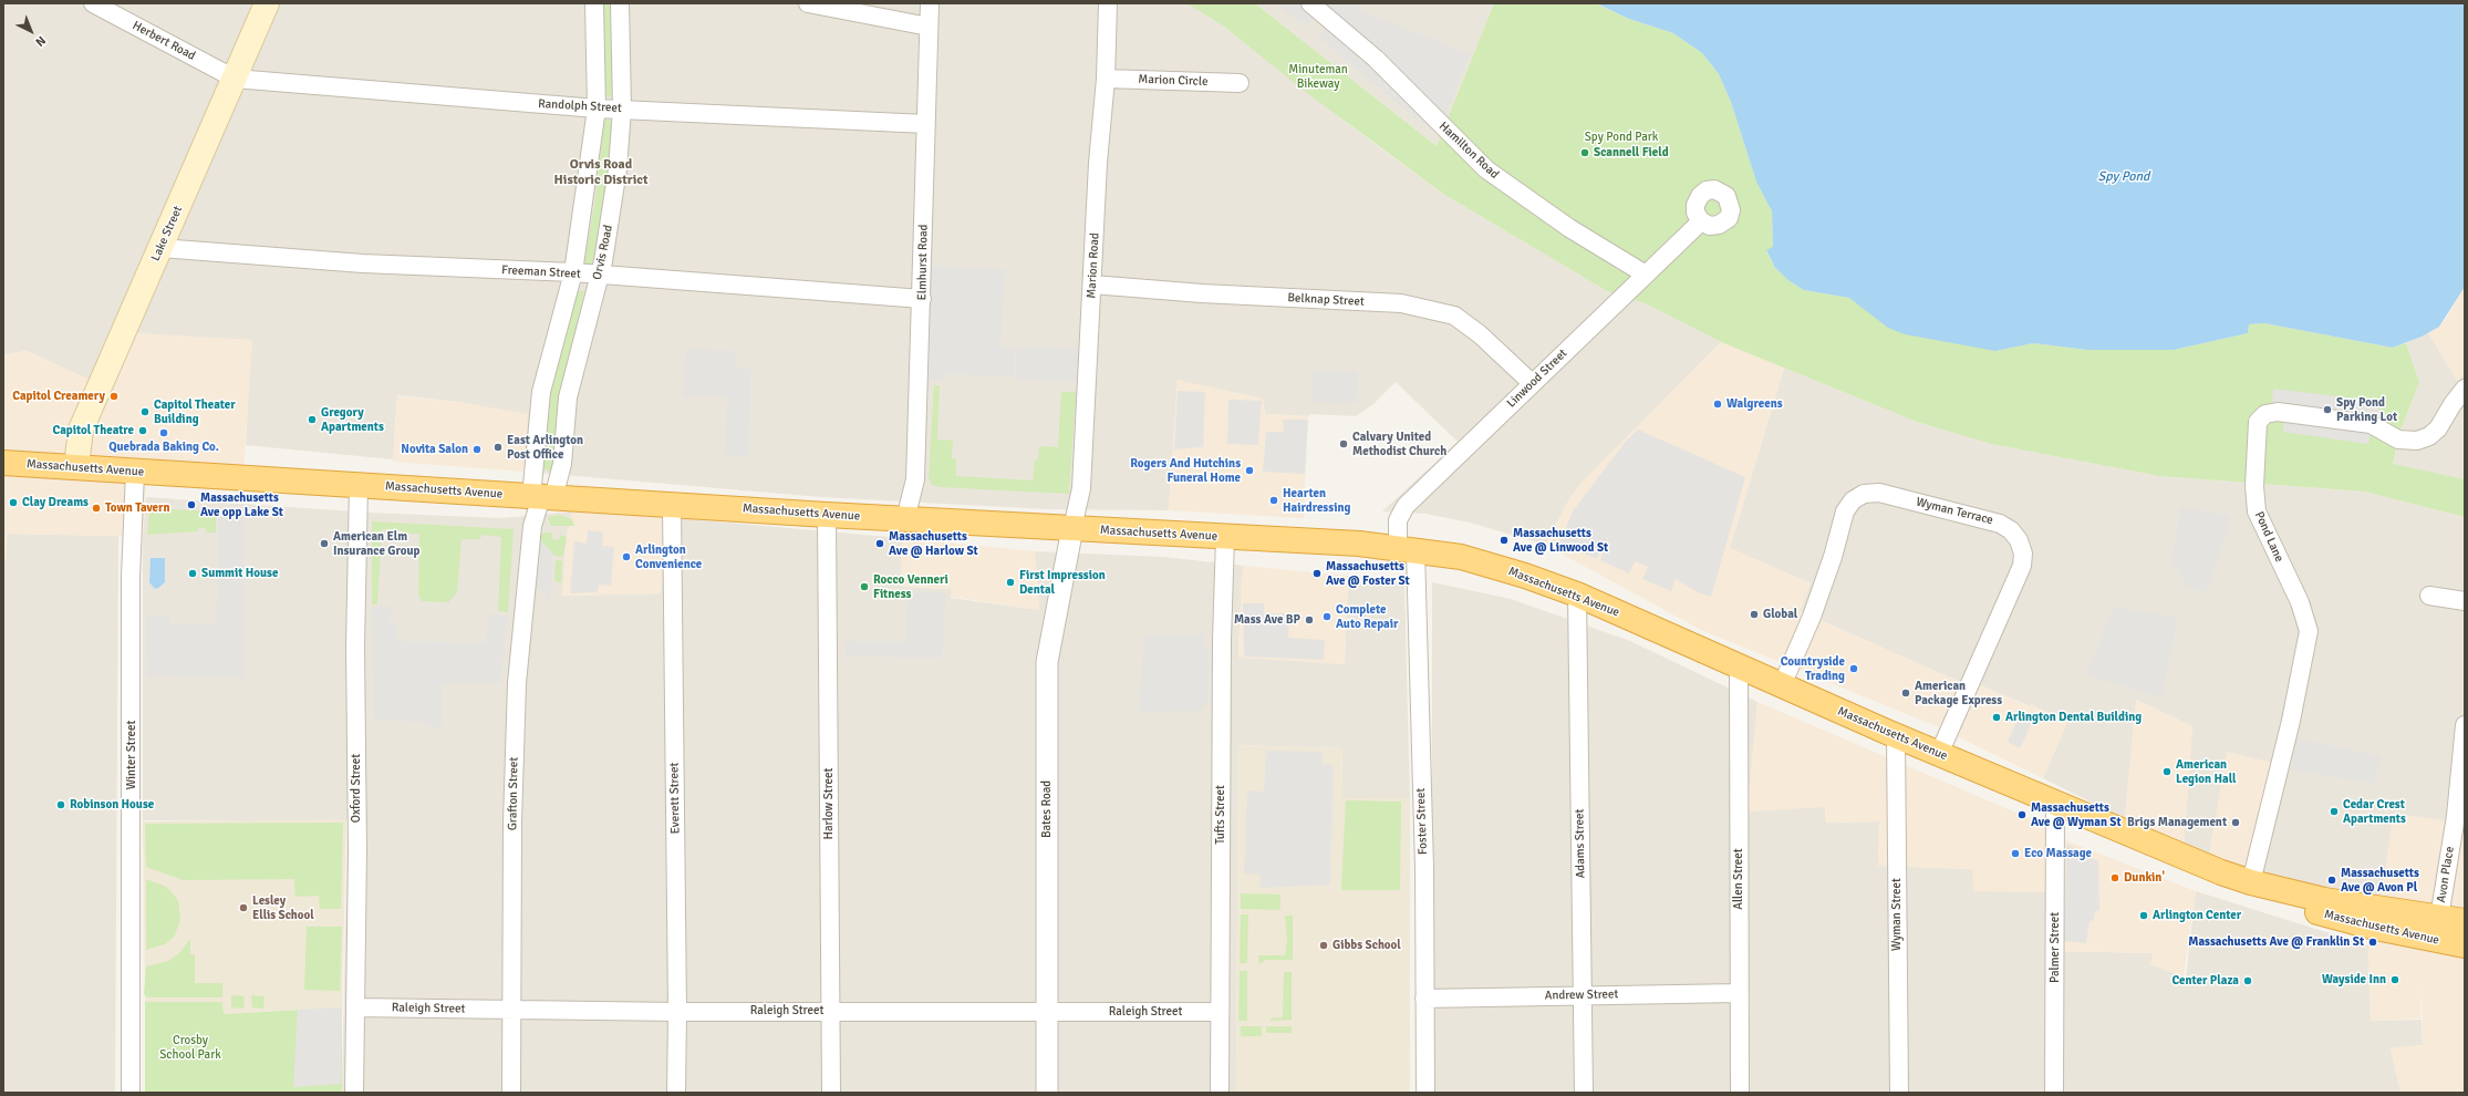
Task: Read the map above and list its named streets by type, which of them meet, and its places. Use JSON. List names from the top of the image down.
{
  "streets": {
    "highway": ["Massachusetts Avenue"],
    "main road": ["Lake Street"],
    "street": [
      "Herbert Road",
      "Marion Circle",
      "Randolph Street",
      "Hamilton Road",
      "Orvis Road",
      "Elmhurst Road",
      "Marion Road",
      "Freeman Street",
      "Belknap Street",
      "Linwood Street",
      "Wyman Terrace",
      "Pond Lane",
      "Winter Street",
      "Oxford Street",
      "Grafton Street",
      "Everett Street",
      "Harlow Street",
      "Bates Road",
      "Tufts Street",
      "Foster Street",
      "Adams Street",
      "Avon Place",
      "Allen Street",
      "Wyman Street",
      "Palmer Street",
      "Andrew Street",
      "Raleigh Street"
    ]
  },
  "crossings": [
    ["Herbert Road", "Randolph Street"],
    ["Herbert Road", "Lake Street"],
    ["Marion Circle", "Marion Road"],
    ["Randolph Street", "Lake Street"],
    ["Randolph Street", "Orvis Road"],
    ["Randolph Street", "Elmhurst Road"],
    ["Hamilton Road", "Linwood Street"],
    ["Lake Street", "Freeman Street"],
    ["Lake Street", "Massachusetts Avenue"],
    ["Orvis Road", "Freeman Street"],
    ["Orvis Road", "Massachusetts Avenue"],
    ["Orvis Road", "Grafton Street"],
    ["Elmhurst Road", "Freeman Street"],
    ["Elmhurst Road", "Massachusetts Avenue"],
    ["Marion Road", "Belknap Street"],
    ["Marion Road", "Massachusetts Avenue"],
    ["Marion Road", "Bates Road"],
    ["Belknap Street", "Linwood Street"],
    ["Linwood Street", "Massachusetts Avenue"],
    ["Linwood Street", "Foster Street"],
    ["Massachusetts Avenue", "Wyman Terrace"],
    ["Massachusetts Avenue", "Pond Lane"],
    ["Massachusetts Avenue", "Winter Street"],
    ["Massachusetts Avenue", "Oxford Street"],
    ["Massachusetts Avenue", "Grafton Street"],
    ["Massachusetts Avenue", "Everett Street"],
    ["Massachusetts Avenue", "Harlow Street"],
    ["Massachusetts Avenue", "Bates Road"],
    ["Massachusetts Avenue", "Tufts Street"],
    ["Massachusetts Avenue", "Foster Street"],
    ["Massachusetts Avenue", "Adams Street"],
    ["Massachusetts Avenue", "Avon Place"],
    ["Massachusetts Avenue", "Allen Street"],
    ["Massachusetts Avenue", "Wyman Street"],
    ["Massachusetts Avenue", "Palmer Street"],
    ["Oxford Street", "Raleigh Street"],
    ["Grafton Street", "Raleigh Street"],
    ["Everett Street", "Raleigh Street"],
    ["Harlow Street", "Raleigh Street"],
    ["Bates Road", "Raleigh Street"],
    ["Tufts Street", "Raleigh Street"],
    ["Foster Street", "Andrew Street"],
    ["Adams Street", "Andrew Street"],
    ["Allen Street", "Andrew Street"]
  ],
  "districts": ["Orvis Road Historic District"],
  "water": ["Spy Pond"],
  "parks": ["Minuteman Bikeway", "Spy Pond Park", "Crosby School Park"],
  "places": [
    "Scannell Field",
    "Capitol Creamery",
    "Walgreens",
    "Spy Pond Parking Lot",
    "Capitol Theater Building",
    "Gregory Apartments",
    "Capitol Theatre",
    "Quebrada Baking Co.",
    "Calvary United Methodist Church",
    "East Arlington Post Office",
    "Novita Salon",
    "Rogers And Hutchins Funeral Home",
    "Hearten Hairdressing",
    "Clay Dreams",
    "Massachusetts Ave opp Lake St",
    "Town Tavern",
    "Massachusetts Ave @ Linwood St",
    "American Elm Insurance Group",
    "Massachusetts Ave @ Harlow St",
    "Arlington Convenience",
    "Summit House",
    "Massachusetts Ave @ Foster St",
    "First Impression Dental",
    "Rocco Venneri Fitness",
    "Global",
    "Complete Auto Repair",
    "Mass Ave BP",
    "Countryside Trading",
    "American Package Express",
    "Arlington Dental Building",
    "American Legion Hall",
    "Robinson House",
    "Cedar Crest Apartments",
    "Massachusetts Ave @ Wyman St",
    "Brigs Management",
    "Eco Massage",
    "Dunkin'",
    "Massachusetts Ave @ Avon Pl",
    "Lesley Ellis School",
    "Arlington Center",
    "Massachusetts Ave @ Franklin St",
    "Gibbs School",
    "Wayside Inn",
    "Center Plaza"
  ],
  "north": "bottom right"
}
